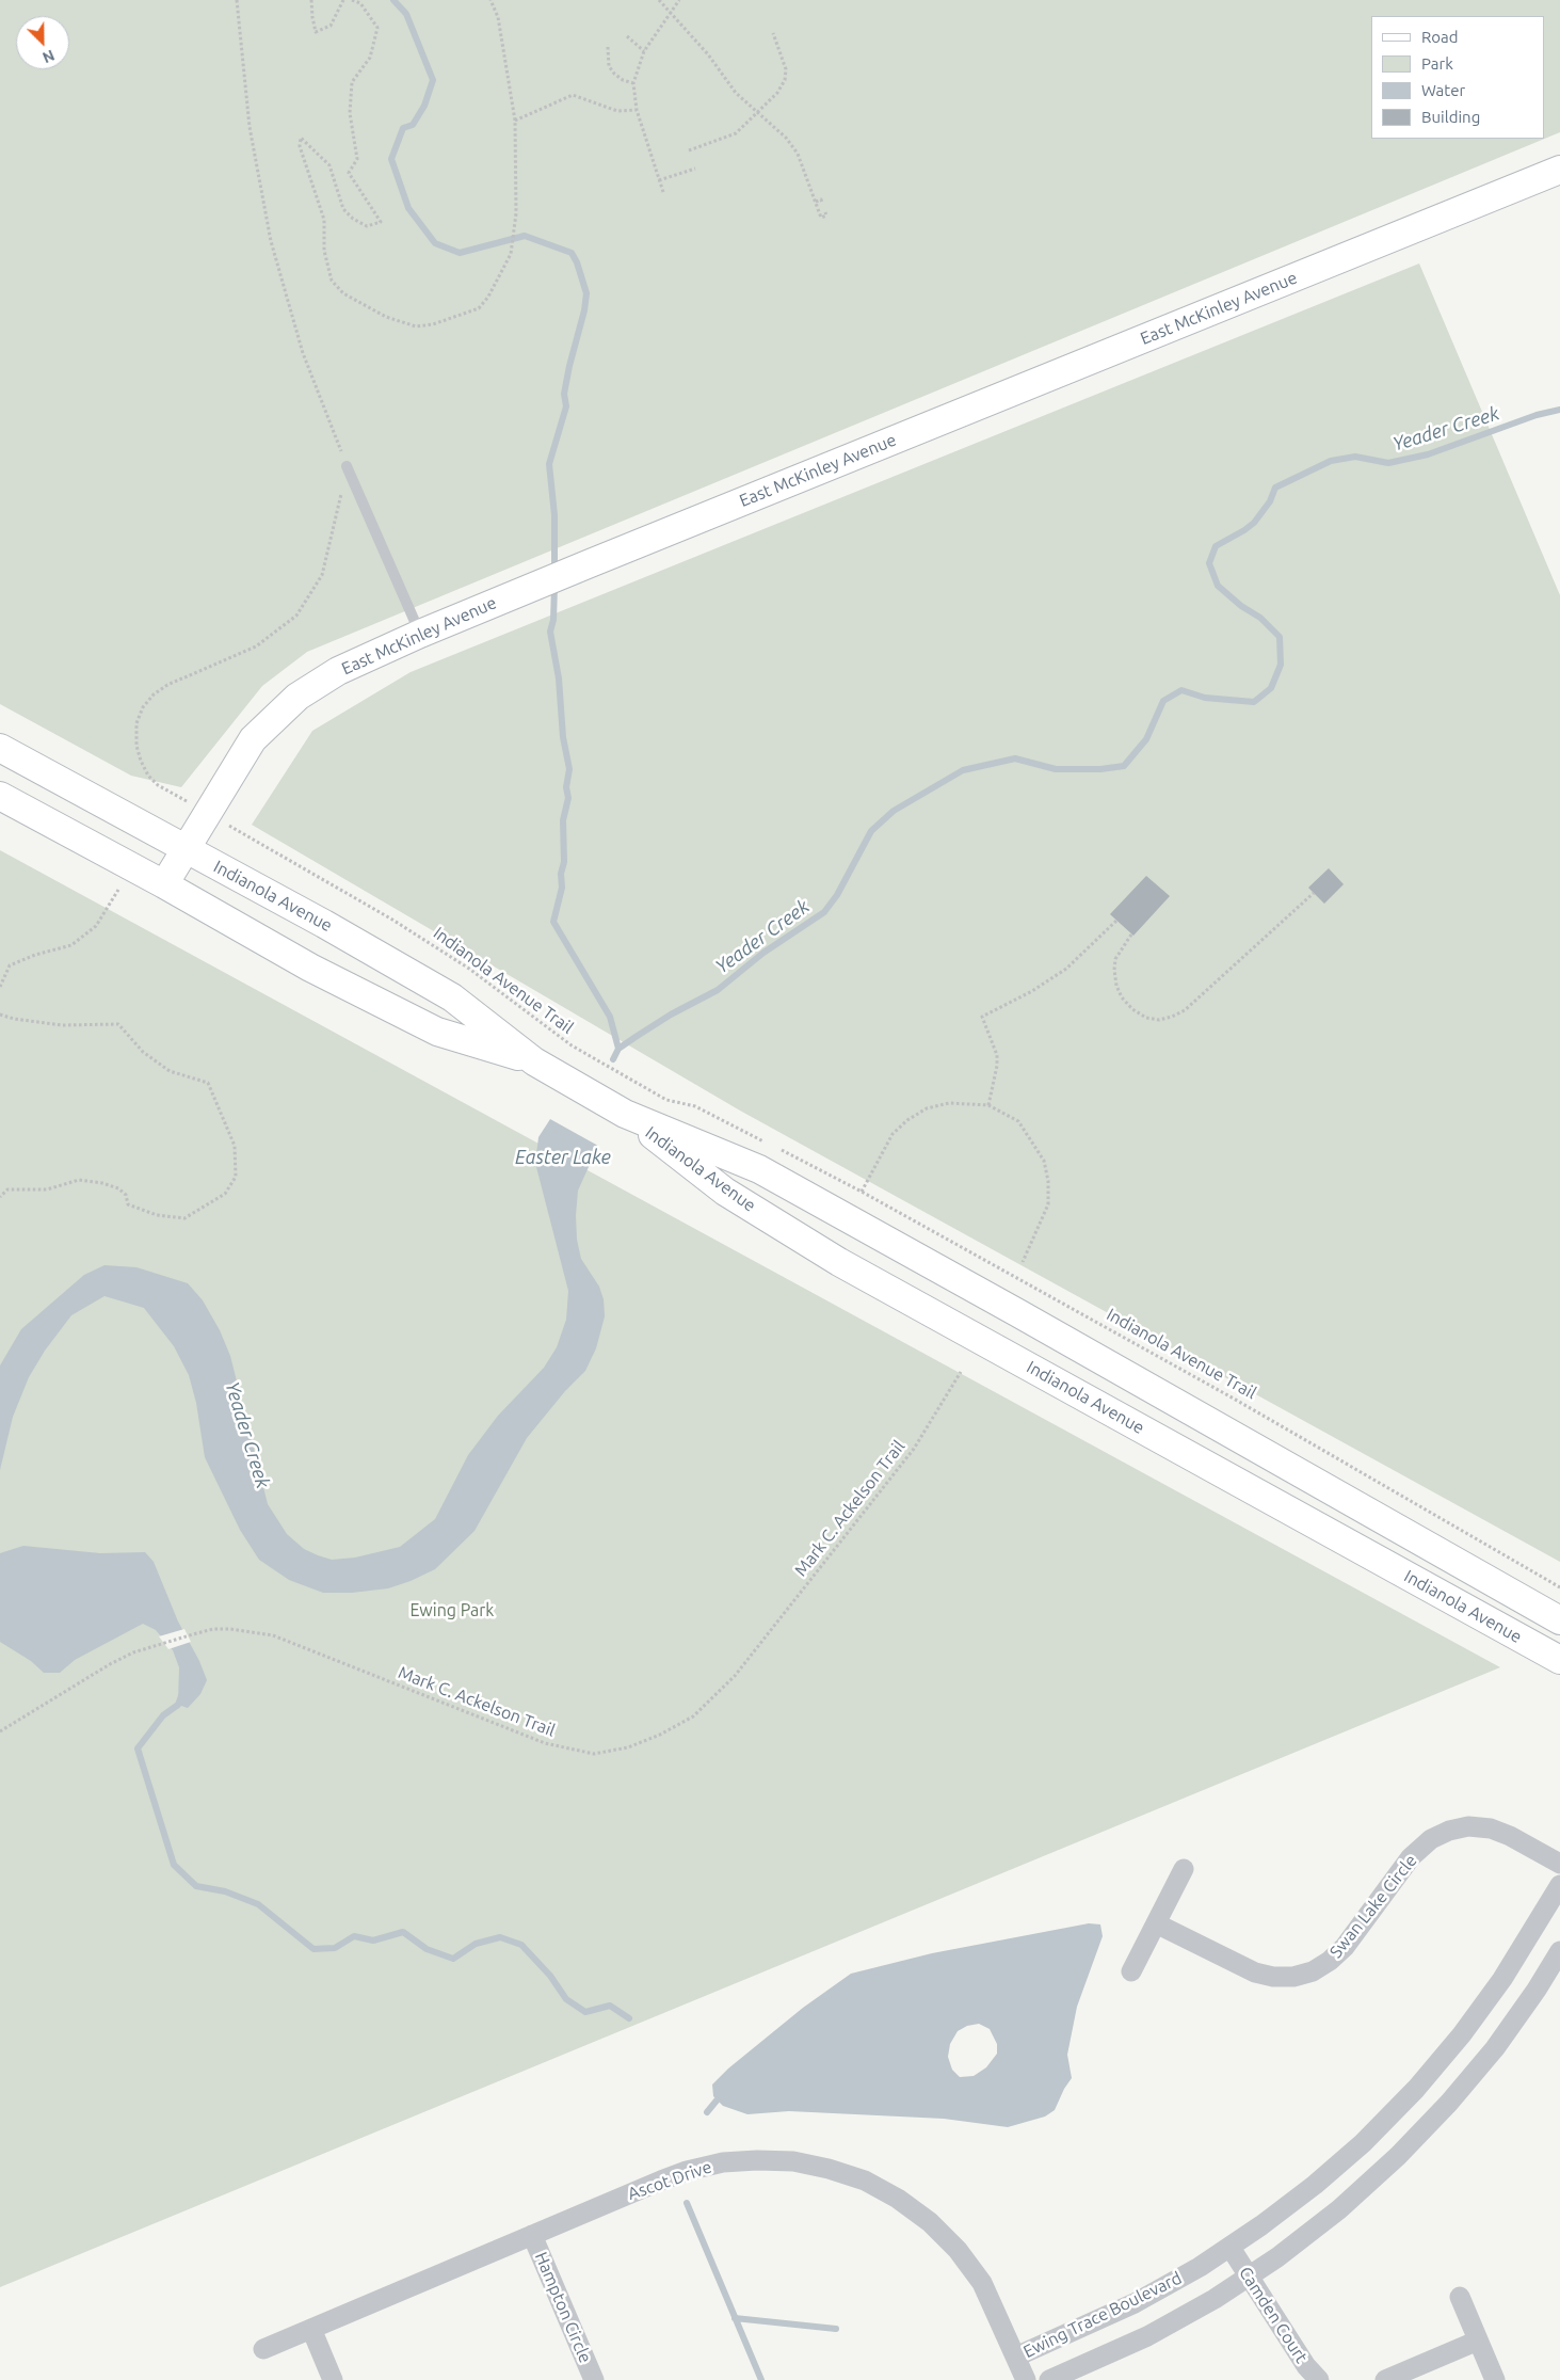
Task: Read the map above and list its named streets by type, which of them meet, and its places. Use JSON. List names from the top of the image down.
{
  "streets": {
    "main road": ["East McKinley Avenue", "Indianola Avenue"],
    "street": [
      "Swan Lake Circle",
      "Ascot Drive",
      "Hampton Circle",
      "Ewing Trace Boulevard",
      "Camden Court"
    ],
    "path": ["Indianola Avenue Trail", "Mark C. Ackelson Trail"]
  },
  "crossings": [
    ["East McKinley Avenue", "Indianola Avenue"],
    ["Ascot Drive", "Hampton Circle"],
    ["Ascot Drive", "Ewing Trace Boulevard"],
    ["Ewing Trace Boulevard", "Camden Court"]
  ],
  "water": ["Yeader Creek", "Easter Lake"],
  "parks": ["Ewing Park"],
  "legend": [
    "Road",
    "Park",
    "Water",
    "Building"
  ],
  "north": "bottom right"
}
